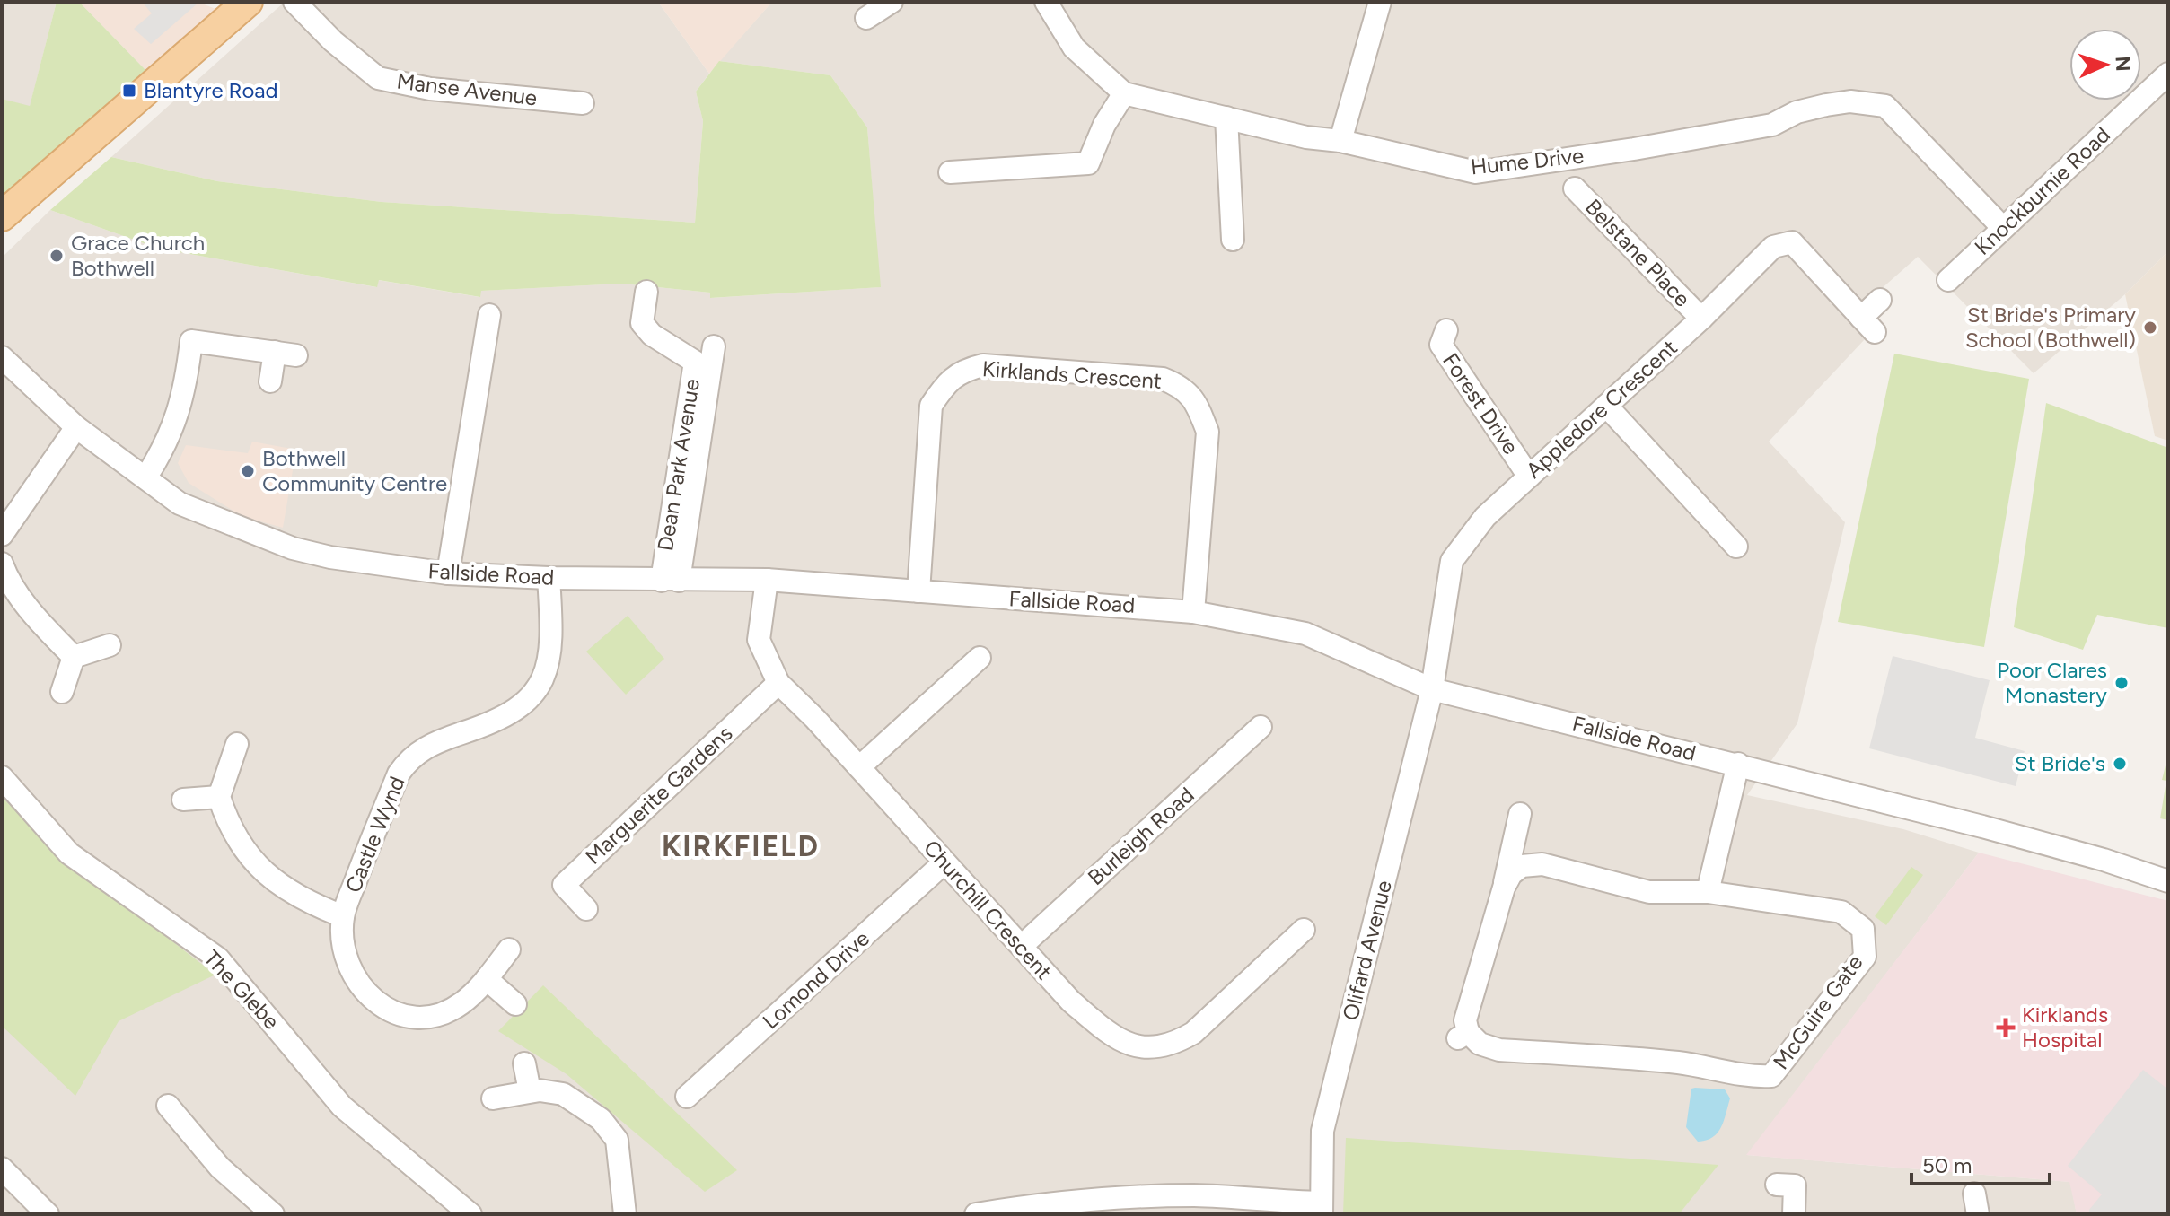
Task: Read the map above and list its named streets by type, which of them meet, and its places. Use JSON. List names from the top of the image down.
{
  "streets": {
    "street": [
      "Manse Avenue",
      "Hume Drive",
      "Knockburnie Road",
      "Belstane Place",
      "Kirklands Crescent",
      "Forest Drive",
      "Appledore Crescent",
      "Dean Park Avenue",
      "Fallside Road",
      "Marguerite Gardens",
      "Castle Wynd",
      "Burleigh Road",
      "Churchill Crescent",
      "Olifard Avenue",
      "Lomond Drive",
      "The Glebe",
      "McGuire Gate"
    ]
  },
  "crossings": [
    ["Hume Drive", "Knockburnie Road"],
    ["Belstane Place", "Appledore Crescent"],
    ["Kirklands Crescent", "Fallside Road"],
    ["Forest Drive", "Appledore Crescent"],
    ["Appledore Crescent", "Fallside Road"],
    ["Appledore Crescent", "Olifard Avenue"],
    ["Dean Park Avenue", "Fallside Road"],
    ["Fallside Road", "Castle Wynd"],
    ["Fallside Road", "Churchill Crescent"],
    ["Fallside Road", "Olifard Avenue"],
    ["Marguerite Gardens", "Churchill Crescent"],
    ["Burleigh Road", "Churchill Crescent"],
    ["Churchill Crescent", "Lomond Drive"]
  ],
  "districts": ["KIRKFIELD"],
  "places": {
    "transit": ["Blantyre Road"],
    "other": [
      "Grace Church Bothwell",
      "St Bride's Primary School (Bothwell)",
      "Bothwell Community Centre",
      "Poor Clares Monastery",
      "St Bride's"
    ],
    "health": ["Kirklands Hospital"]
  },
  "scale_bar": "50 m",
  "north": "right"
}
